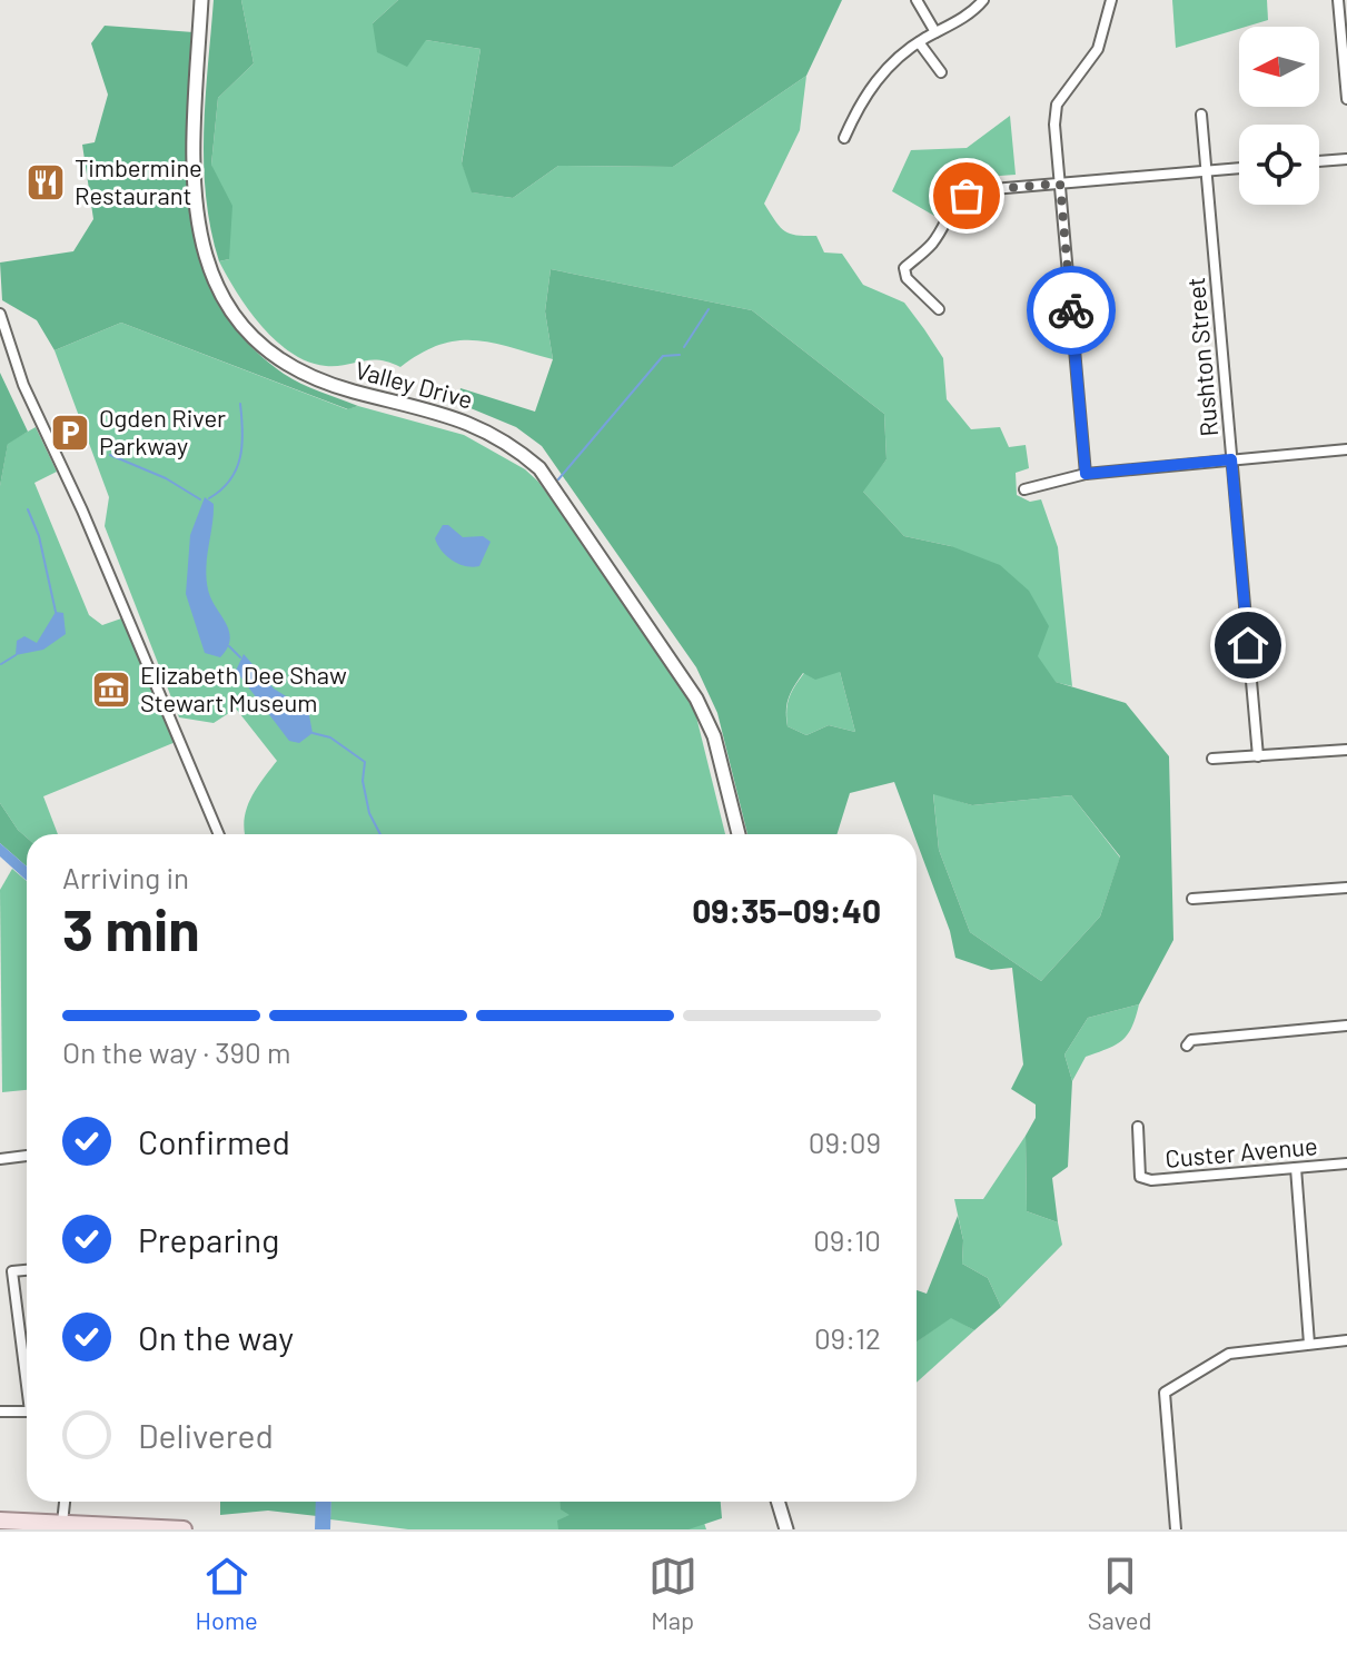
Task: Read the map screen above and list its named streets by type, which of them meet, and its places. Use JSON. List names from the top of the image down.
{
  "streets": {
    "street": ["Rushton Street", "Valley Drive", "Custer Avenue"]
  },
  "places": {
    "restaurant": ["Timbermine Restaurant"],
    "parking": ["Ogden River Parkway"],
    "museum": ["Elizabeth Dee Shaw Stewart Museum"]
  },
  "north": "left",
  "page": {
    "heading": ["3 min", "Arriving in", "09:35–09:40"],
    "bar": "On the way · 390 m",
    "list": [
      ["Confirmed", "09:09"],
      ["Preparing", "09:10"],
      ["On the way", "09:12"],
      "Delivered"
    ],
    "tabs": ["Home", "Map", "Saved"]
  }
}
